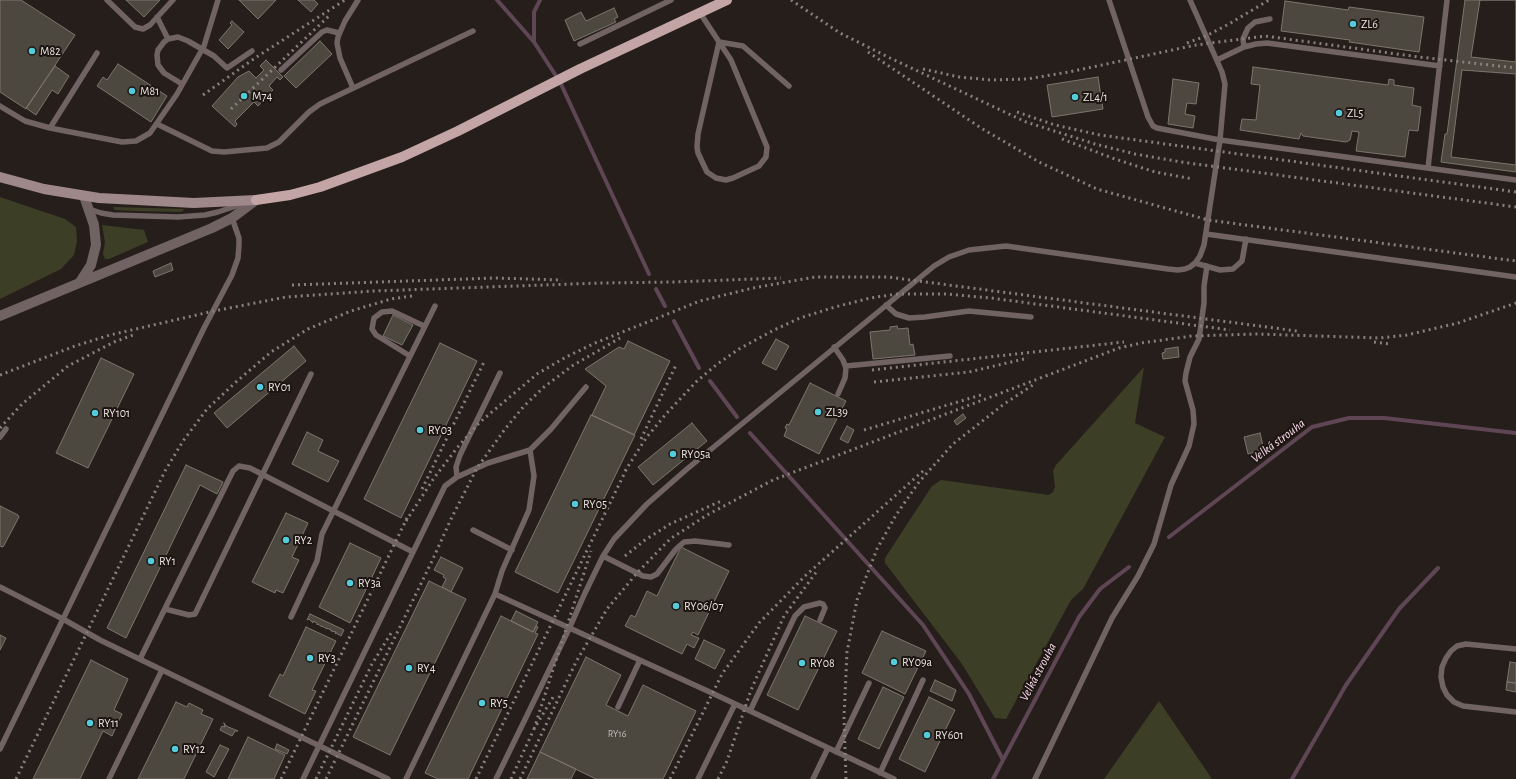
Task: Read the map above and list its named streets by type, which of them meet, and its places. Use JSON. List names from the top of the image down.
{
  "water": ["Velká strouha"],
  "places": [
    "ZL6",
    "M82",
    "M81",
    "M74",
    "ZL4/1",
    "ZL5",
    "RY01",
    "ZL39",
    "RY101",
    "RY03",
    "RY05a",
    "RY05",
    "RY2",
    "RY1",
    "RY3a",
    "RY06/07",
    "RY3",
    "RY09a",
    "RY08",
    "RY4",
    "RY5",
    "RY11",
    "RY601",
    "RY12"
  ],
  "house_numbers": ["RY16"]
}
